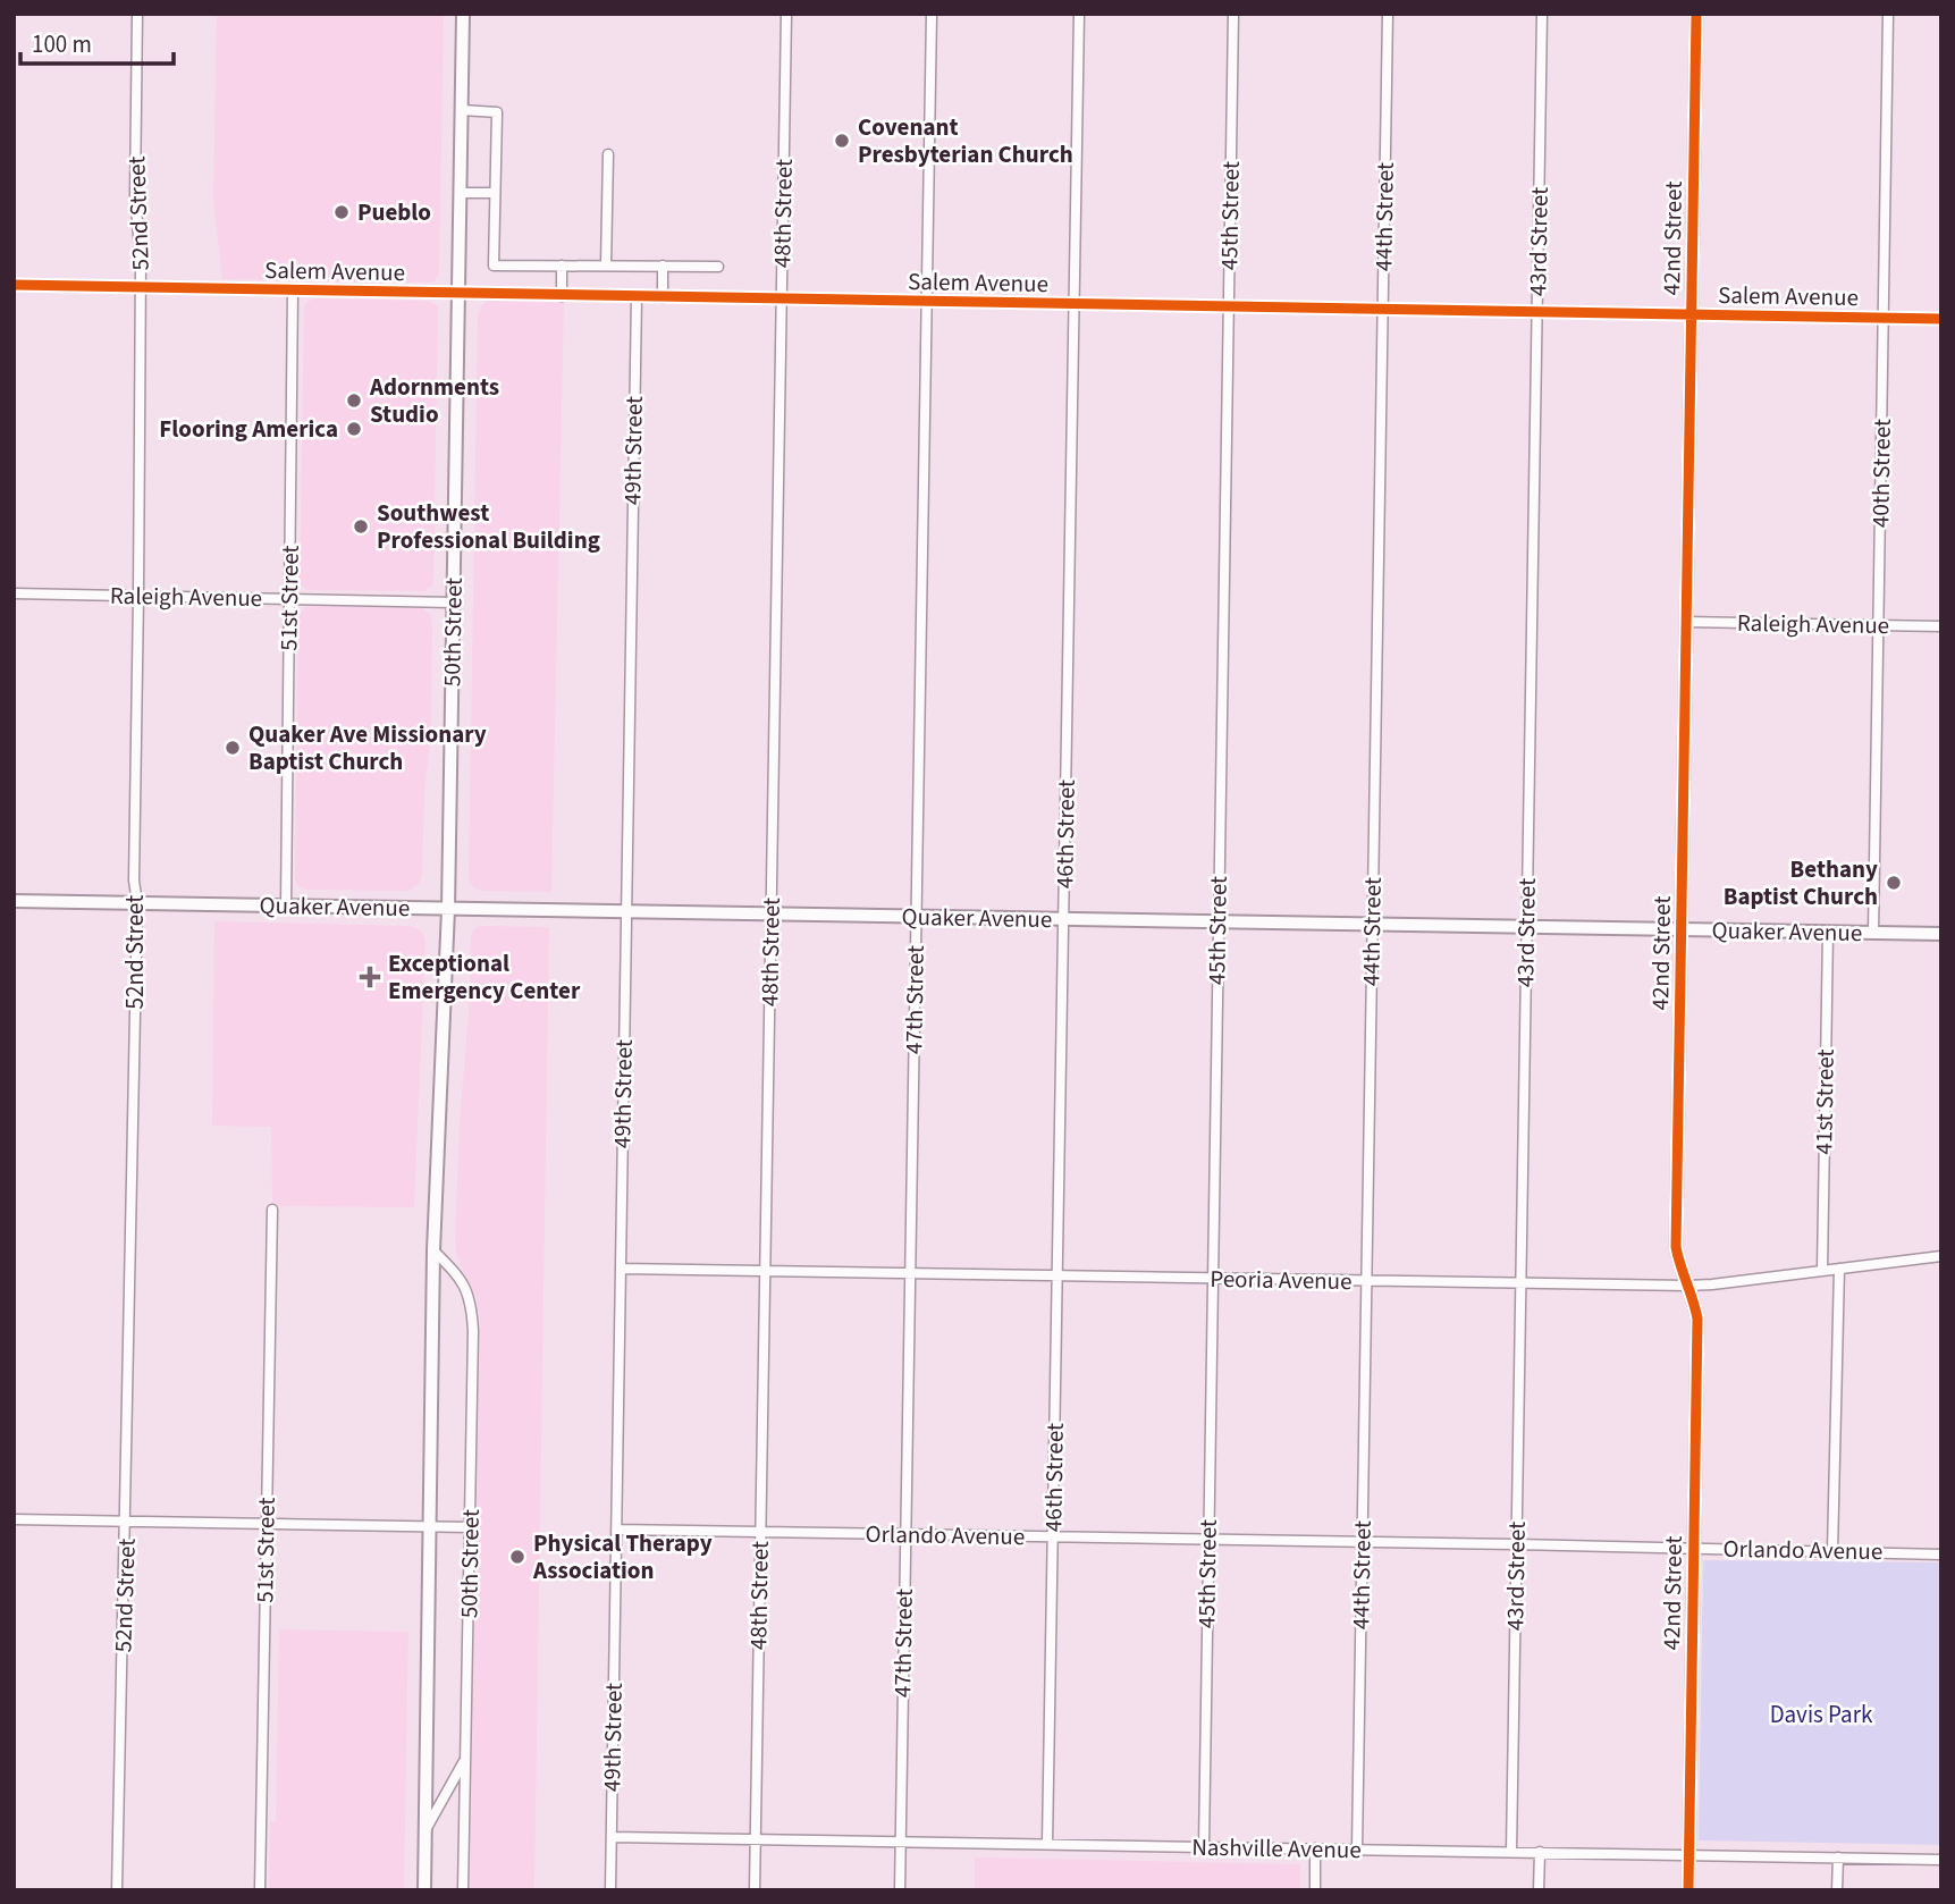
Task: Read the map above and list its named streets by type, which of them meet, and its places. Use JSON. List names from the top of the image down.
{
  "streets": {
    "main road": ["50th Street", "Quaker Avenue"],
    "street": [
      "52nd Street",
      "48th Street",
      "45th Street",
      "44th Street",
      "42nd Street",
      "43rd Street",
      "Salem Avenue",
      "49th Street",
      "40th Street",
      "Raleigh Avenue",
      "51st Street",
      "46th Street",
      "47th Street",
      "41st Street",
      "Peoria Avenue",
      "Orlando Avenue",
      "Nashville Avenue"
    ]
  },
  "crossings": [
    ["52nd Street", "Salem Avenue"],
    ["52nd Street", "Raleigh Avenue"],
    ["52nd Street", "Quaker Avenue"],
    ["48th Street", "Salem Avenue"],
    ["48th Street", "Quaker Avenue"],
    ["48th Street", "Peoria Avenue"],
    ["48th Street", "Orlando Avenue"],
    ["48th Street", "Nashville Avenue"],
    ["45th Street", "Salem Avenue"],
    ["45th Street", "Quaker Avenue"],
    ["45th Street", "Peoria Avenue"],
    ["45th Street", "Orlando Avenue"],
    ["45th Street", "Nashville Avenue"],
    ["44th Street", "Salem Avenue"],
    ["44th Street", "Quaker Avenue"],
    ["44th Street", "Peoria Avenue"],
    ["44th Street", "Orlando Avenue"],
    ["44th Street", "Nashville Avenue"],
    ["42nd Street", "Salem Avenue"],
    ["42nd Street", "Raleigh Avenue"],
    ["42nd Street", "Quaker Avenue"],
    ["42nd Street", "Peoria Avenue"],
    ["42nd Street", "Orlando Avenue"],
    ["42nd Street", "Nashville Avenue"],
    ["43rd Street", "Salem Avenue"],
    ["43rd Street", "Quaker Avenue"],
    ["43rd Street", "Peoria Avenue"],
    ["43rd Street", "Orlando Avenue"],
    ["43rd Street", "Nashville Avenue"],
    ["Salem Avenue", "49th Street"],
    ["Salem Avenue", "40th Street"],
    ["Salem Avenue", "51st Street"],
    ["Salem Avenue", "50th Street"],
    ["Salem Avenue", "46th Street"],
    ["Salem Avenue", "47th Street"],
    ["49th Street", "Quaker Avenue"],
    ["49th Street", "Peoria Avenue"],
    ["49th Street", "Orlando Avenue"],
    ["49th Street", "Nashville Avenue"],
    ["40th Street", "Raleigh Avenue"],
    ["40th Street", "Quaker Avenue"],
    ["Raleigh Avenue", "51st Street"],
    ["Raleigh Avenue", "50th Street"],
    ["51st Street", "Quaker Avenue"],
    ["50th Street", "Quaker Avenue"],
    ["46th Street", "Quaker Avenue"],
    ["46th Street", "Peoria Avenue"],
    ["46th Street", "Orlando Avenue"],
    ["46th Street", "Nashville Avenue"],
    ["Quaker Avenue", "47th Street"],
    ["Quaker Avenue", "41st Street"],
    ["47th Street", "Peoria Avenue"],
    ["47th Street", "Orlando Avenue"],
    ["47th Street", "Nashville Avenue"],
    ["41st Street", "Peoria Avenue"]
  ],
  "parks": ["Davis Park"],
  "places": {
    "other": [
      "Covenant Presbyterian Church",
      "Pueblo",
      "Adornments Studio",
      "Flooring America",
      "Southwest Professional Building",
      "Quaker Ave Missionary Baptist Church",
      "Bethany Baptist Church",
      "Physical Therapy Association"
    ],
    "health": ["Exceptional Emergency Center"]
  },
  "scale_bar": "100 m"
}
